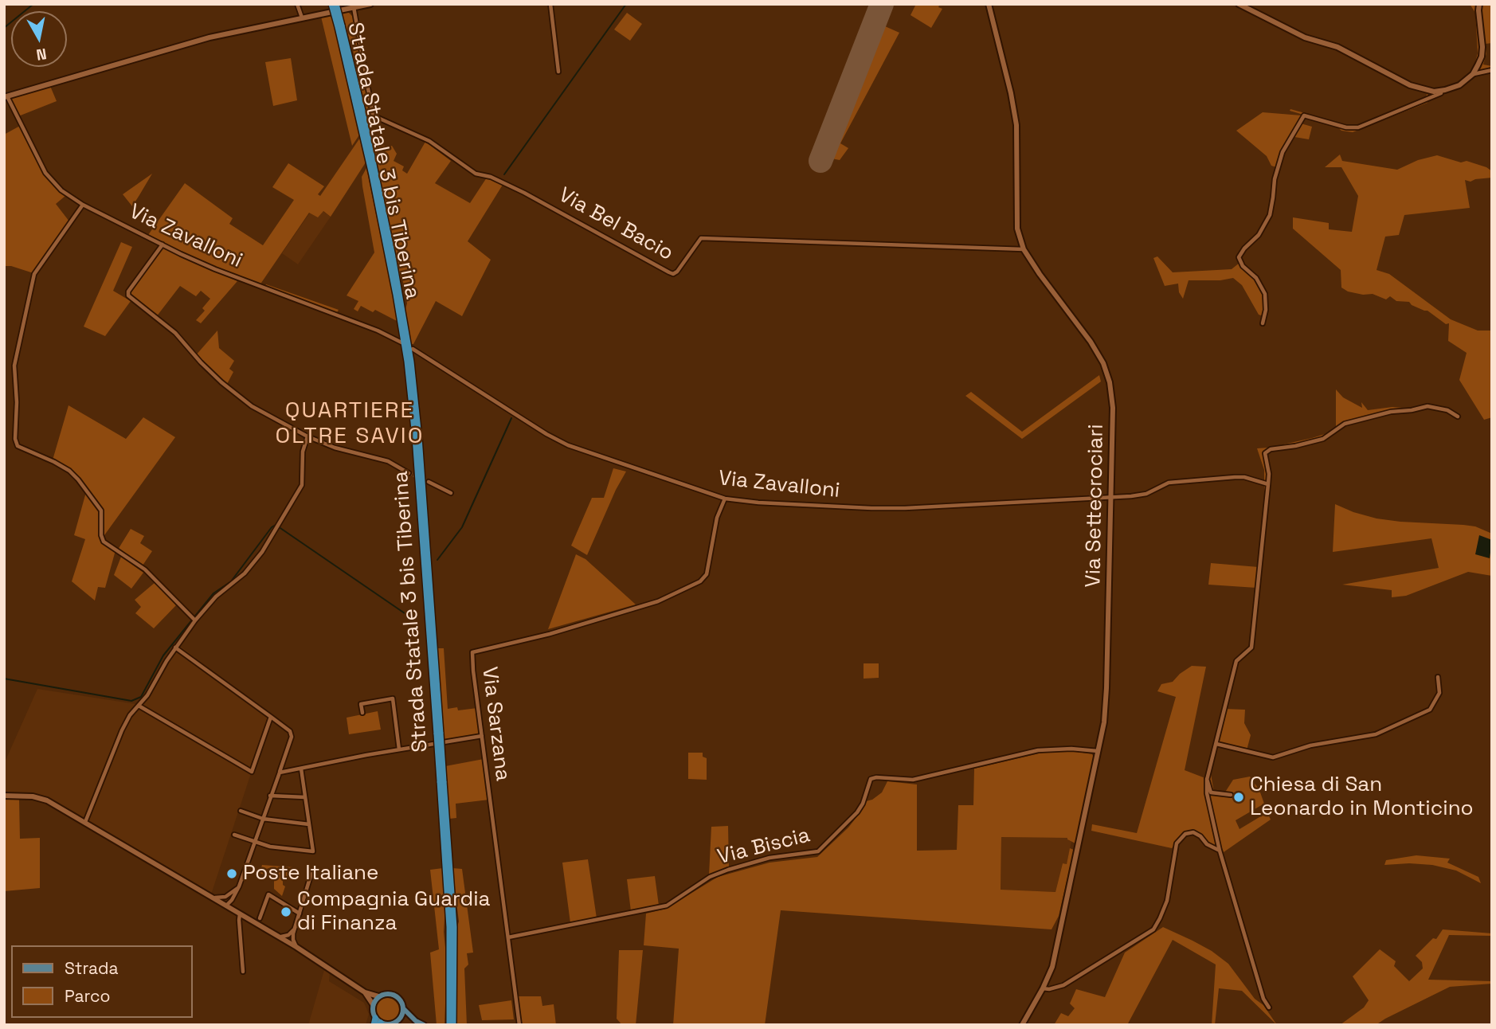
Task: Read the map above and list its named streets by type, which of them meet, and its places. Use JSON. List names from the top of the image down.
{
  "streets": {
    "highway": ["Strada Statale 3 bis Tiberina"],
    "main road": ["Via Settecrociari"],
    "street": [
      "Via Bel Bacio",
      "Via Zavalloni",
      "Via Sarzana",
      "Via Biscia"
    ]
  },
  "crossings": [
    ["Via Bel Bacio", "Via Settecrociari"],
    ["Via Zavalloni", "Via Settecrociari"],
    ["Via Zavalloni", "Via Sarzana"],
    ["Via Settecrociari", "Via Biscia"],
    ["Via Sarzana", "Via Biscia"]
  ],
  "districts": ["QUARTIERE OLTRE SAVIO"],
  "places": ["Chiesa di San Leonardo in Monticino", "Poste Italiane", "Compagnia Guardia di Finanza"],
  "legend": ["Strada", "Parco"],
  "north": "bottom"
}
